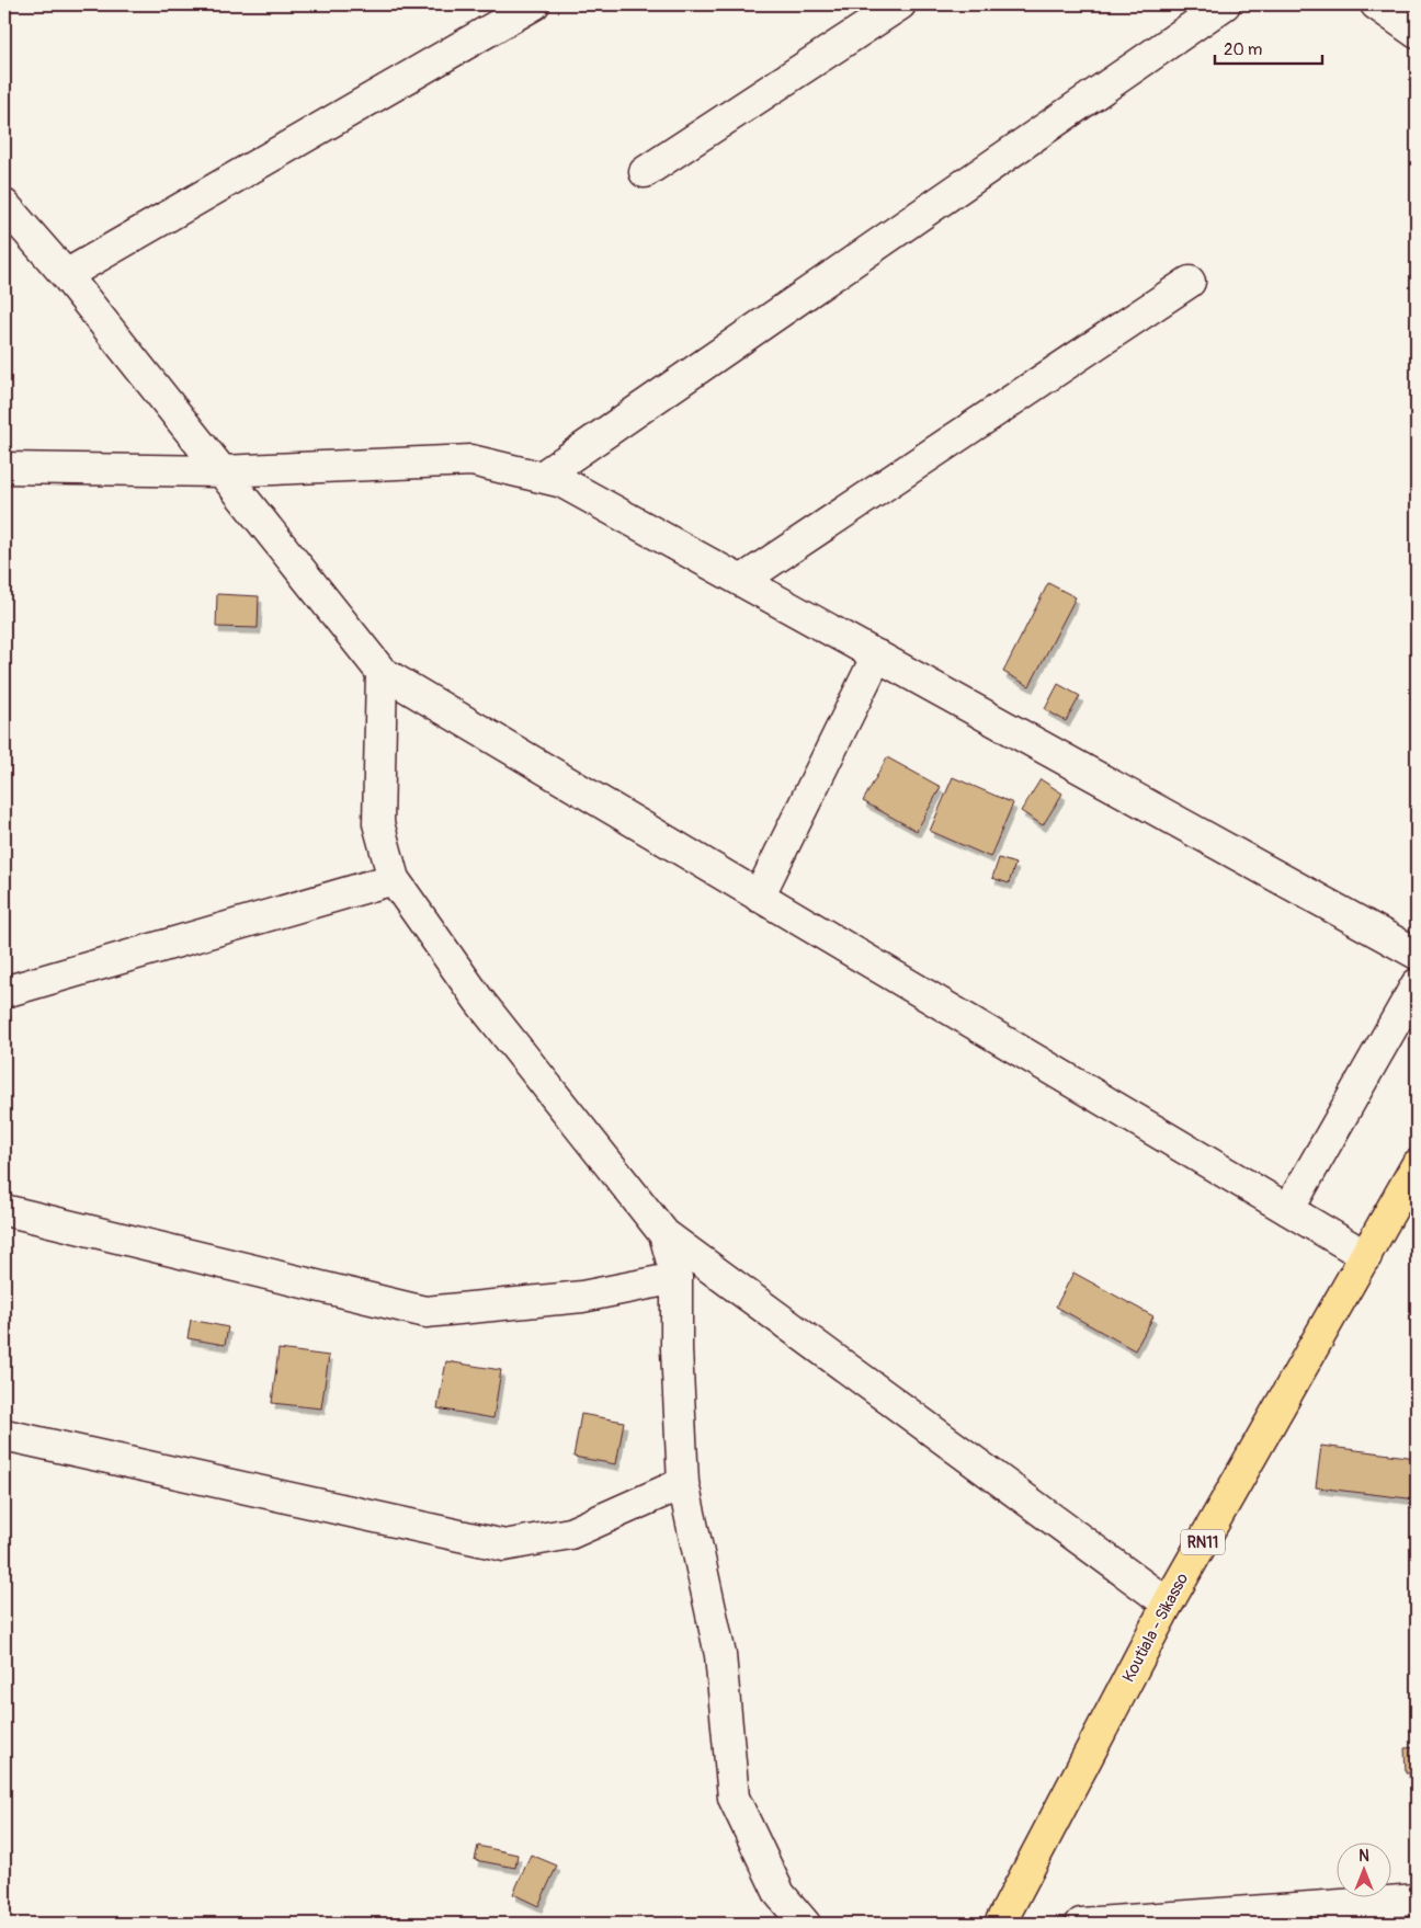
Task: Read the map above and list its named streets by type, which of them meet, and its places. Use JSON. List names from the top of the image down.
{
  "streets": {
    "main road": ["RN11", "Koutiala - Sikasso"]
  },
  "scale_bar": "20 m",
  "north": "top"
}
